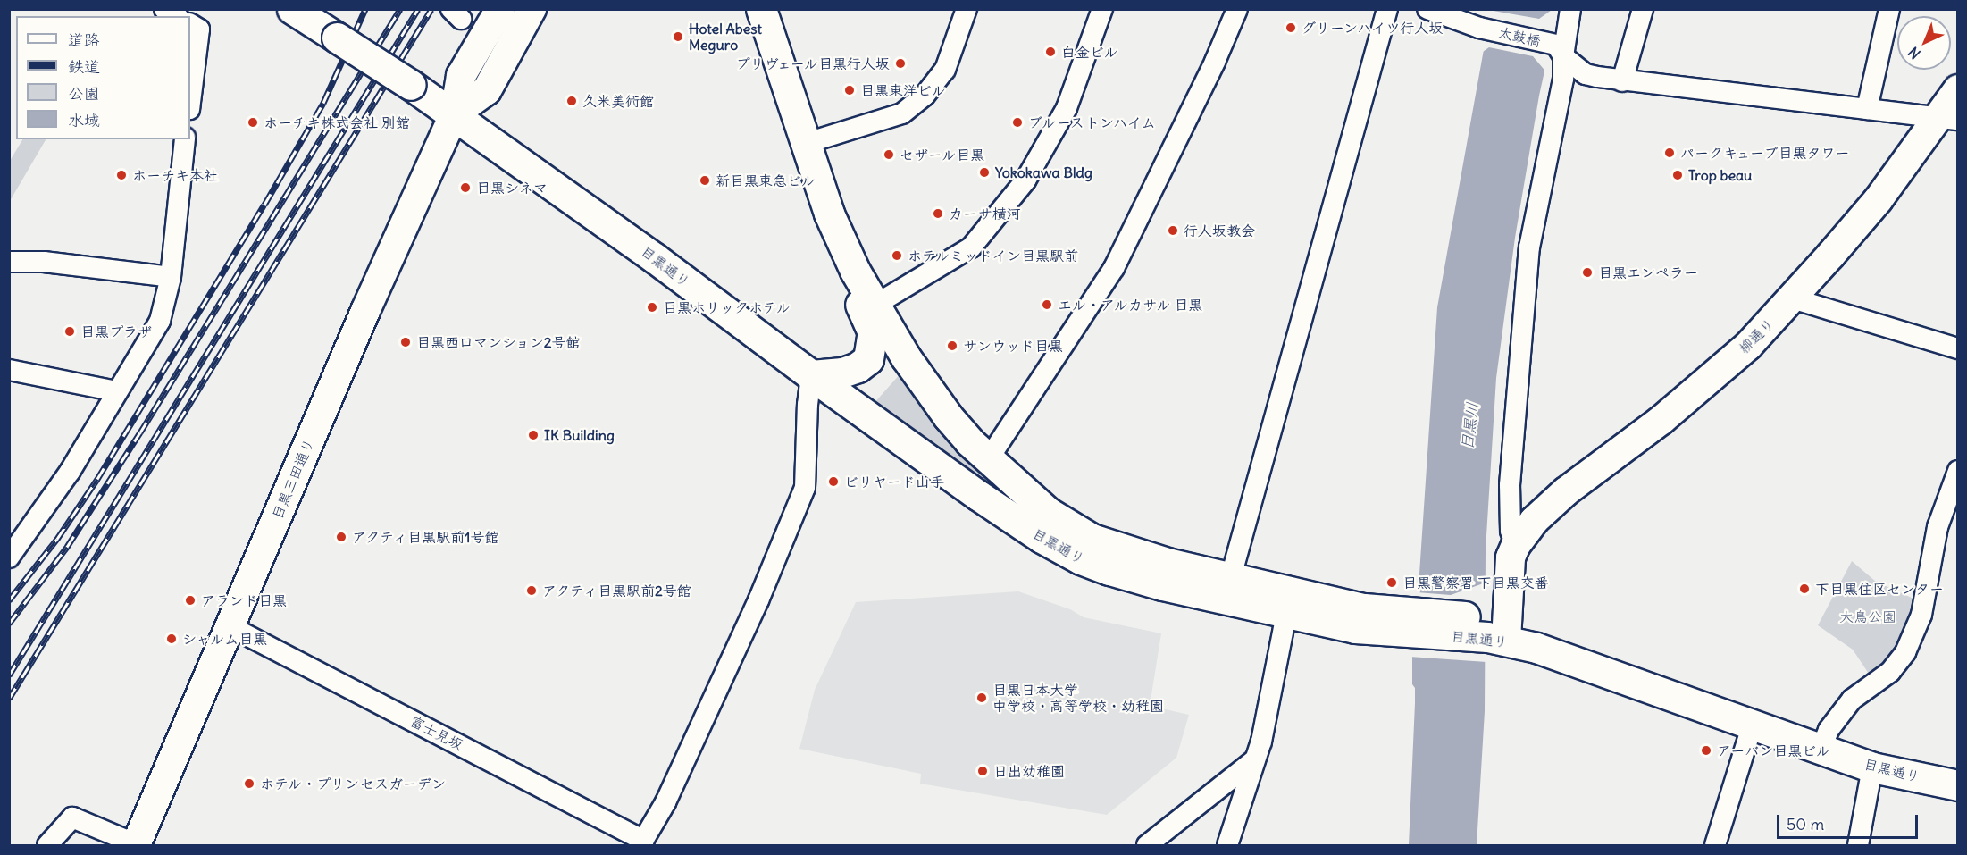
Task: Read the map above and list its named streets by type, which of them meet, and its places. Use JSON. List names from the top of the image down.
{
  "streets": {
    "main road": ["目黒通り"],
    "street": [
      "太鼓橋",
      "柳通り",
      "目黒三田通り",
      "富士見坂"
    ]
  },
  "crossings": [
    ["目黒通り", "目黒三田通り"],
    ["目黒三田通り", "富士見坂"]
  ],
  "water": ["目黒川"],
  "parks": ["大鳥公園"],
  "places": [
    "グリーンハイツ行人坂",
    "Hotel Abest Meguro",
    "白金ビル",
    "プリヴェール目黒行人坂",
    "目黒東洋ビル",
    "久米美術館",
    "ホーチキ株式会社 別館",
    "ブルーストンハイム",
    "パークキューブ目黒タワー",
    "セザール目黒",
    "Yokokawa Bldg",
    "ホーチキ本社",
    "Trop beau",
    "新目黒東急ビル",
    "目黒シネマ",
    "カーサ横河",
    "行人坂教会",
    "ホテルミッドイン目黒駅前",
    "目黒エンペラー",
    "エル・アルカサル 目黒",
    "目黒ホリックホテル",
    "目黒プラザ",
    "目黒西口マンション2号館",
    "サンウッド目黒",
    "IK Building",
    "ビリヤード山手",
    "アクティ目黒駅前1号館",
    "目黒警察署 下目黒交番",
    "下目黒住区センター",
    "アクティ目黒駅前2号館",
    "アランド目黒",
    "シャルム目黒",
    "目黒日本大学 中学校・高等学校・幼稚園",
    "アーバン目黒ビル",
    "日出幼稚園",
    "ホテル・プリンセスガーデン"
  ],
  "legend": [
    "道路",
    "鉄道",
    "公園",
    "水域"
  ],
  "scale_bar": "50 m",
  "north": "bottom left"
}
